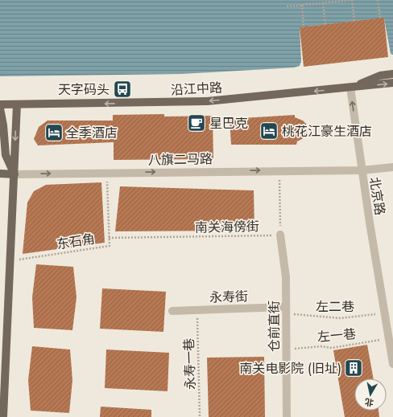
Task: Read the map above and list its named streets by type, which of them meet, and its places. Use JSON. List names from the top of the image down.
{
  "streets": {
    "main road": ["沿江中路", "八旗二马路"],
    "street": ["北京路", "永寿街", "仓前直街"],
    "path": [
      "南关海傍街",
      "东石角",
      "左二巷",
      "左一巷",
      "永寿一巷"
    ]
  },
  "crossings": [
    ["沿江中路", "北京路"],
    ["八旗二马路", "北京路"],
    ["八旗二马路", "东石角"],
    ["北京路", "左二巷"],
    ["北京路", "左一巷"],
    ["南关海傍街", "东石角"],
    ["南关海傍街", "仓前直街"],
    ["永寿街", "左二巷"],
    ["永寿街", "仓前直街"],
    ["永寿街", "永寿一巷"],
    ["左二巷", "仓前直街"],
    ["仓前直街", "左一巷"]
  ],
  "one_way": ["八旗二马路"],
  "places": {
    "bus stop": ["天字码头"],
    "cafe": ["星巴克"],
    "hotel": ["桃花江豪生酒店", "全季酒店"],
    "building": ["南关电影院 (旧址)"]
  },
  "north": "bottom"
}
